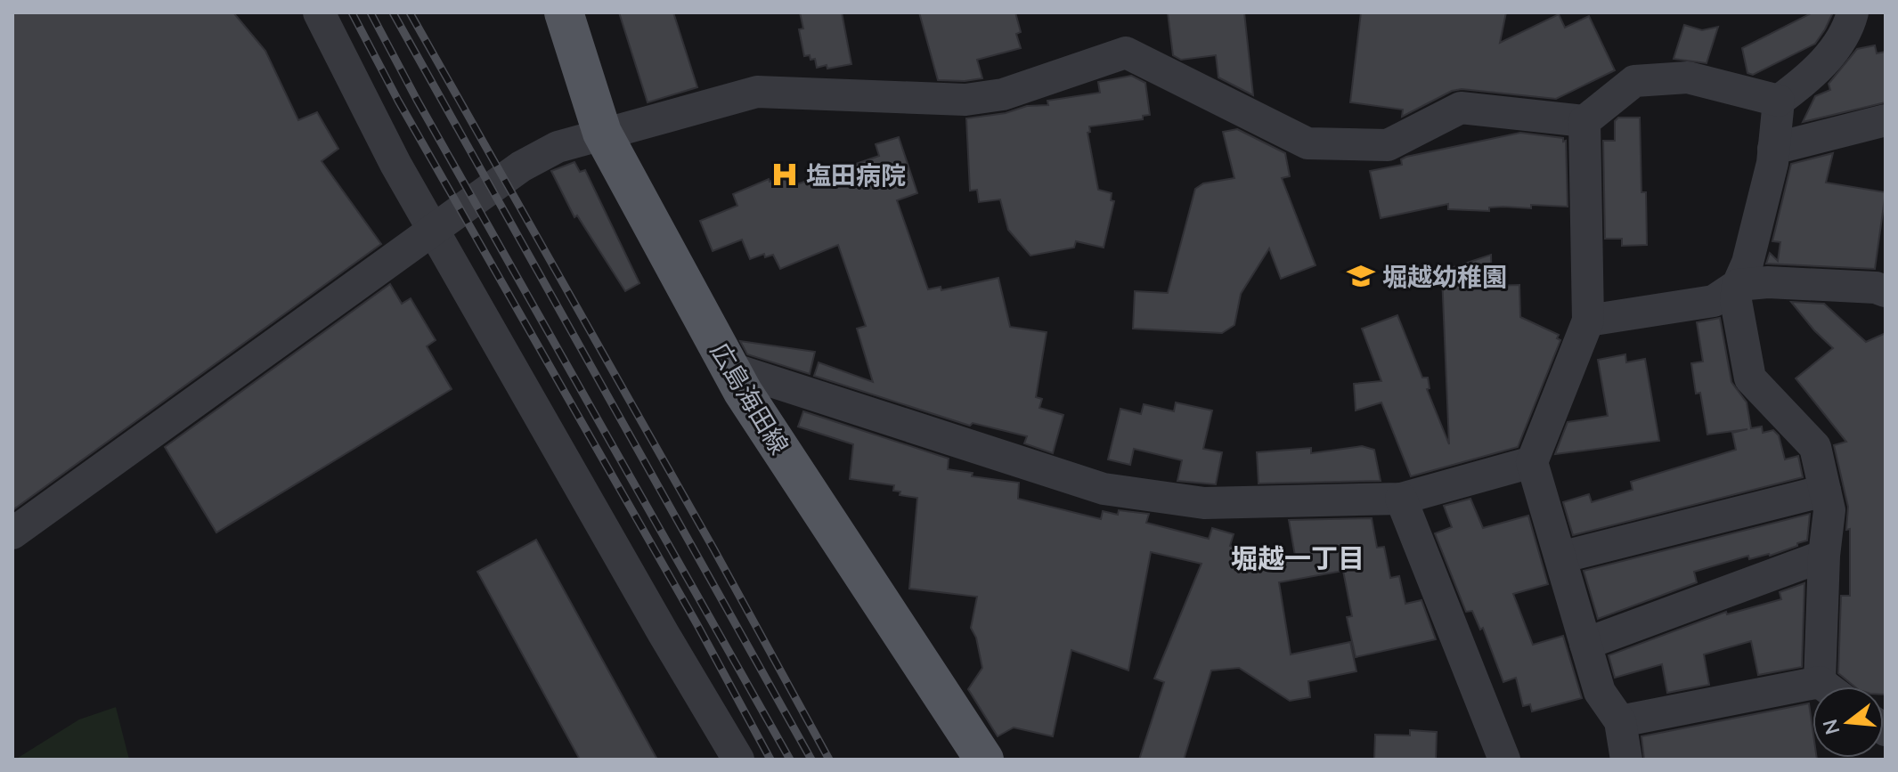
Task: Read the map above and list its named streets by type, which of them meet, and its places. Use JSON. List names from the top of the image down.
{
  "streets": {
    "main road": ["広島海田線"]
  },
  "districts": ["堀越一丁目"],
  "places": {
    "hospital": ["塩田病院"],
    "school or university": ["堀越幼稚園"]
  },
  "north": "left"
}
